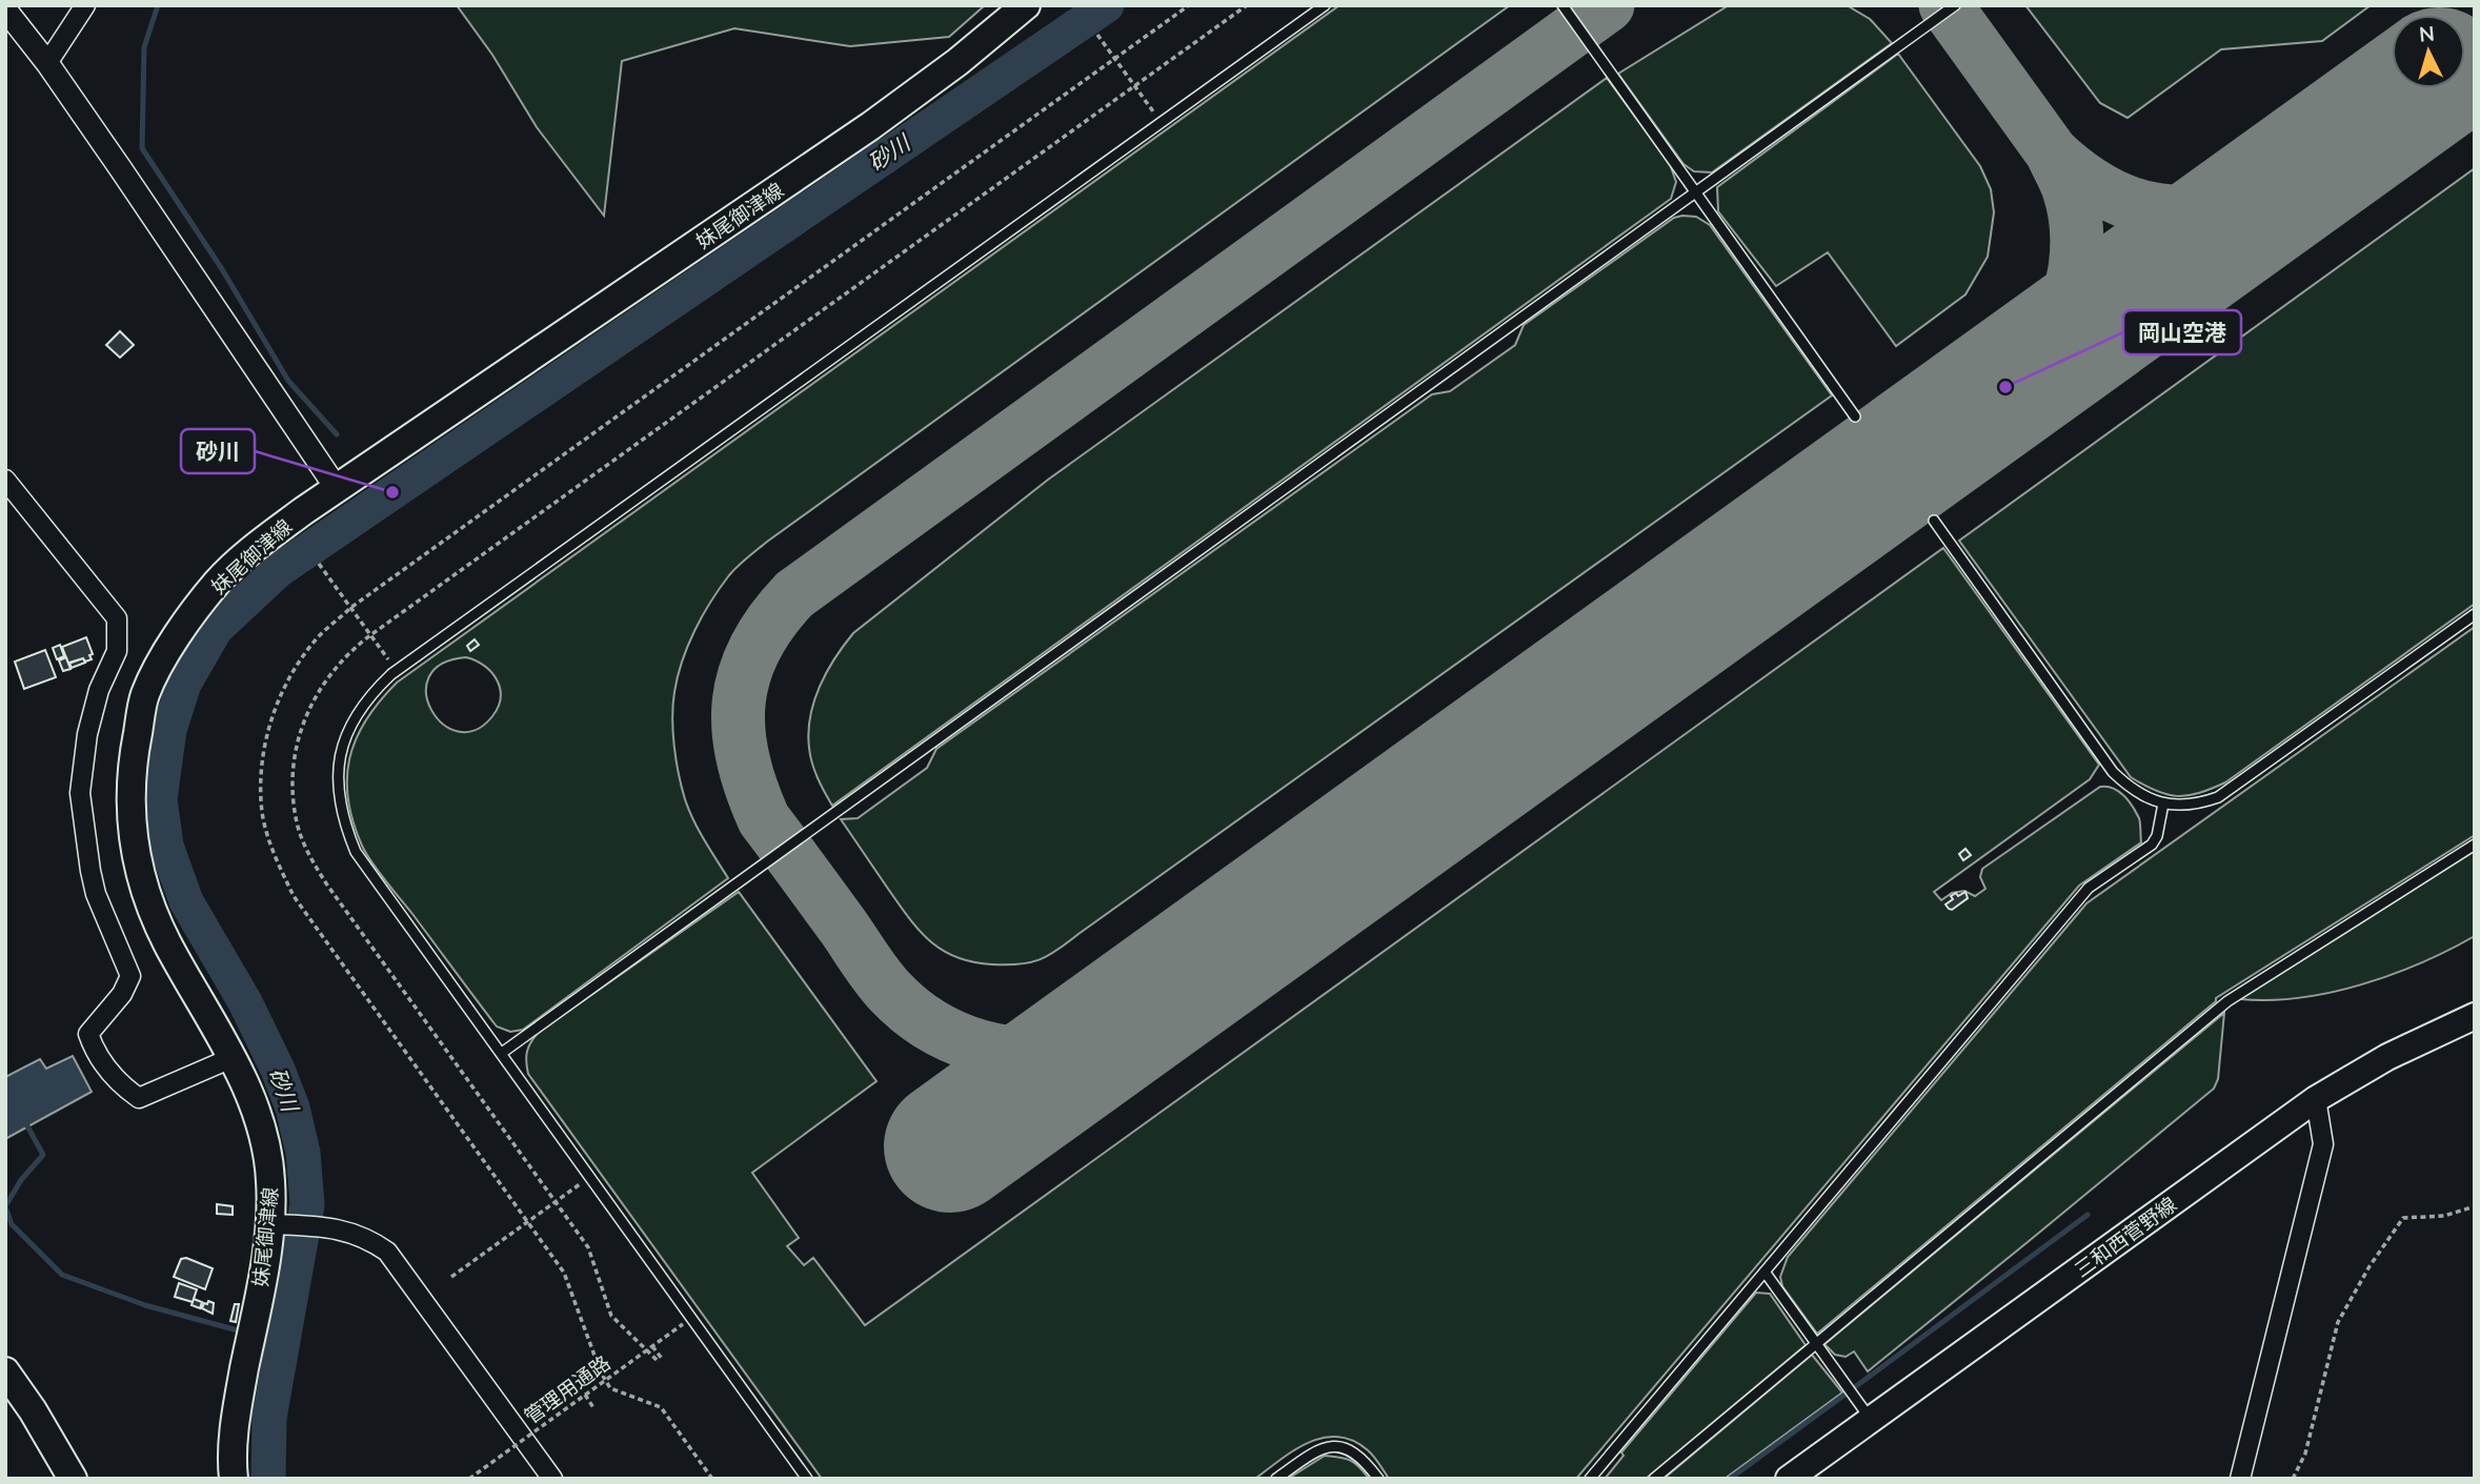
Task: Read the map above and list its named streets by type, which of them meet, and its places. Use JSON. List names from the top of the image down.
{
  "streets": {
    "main road": ["妹尾御津線", "三和西菅野線"],
    "path": ["管理用通路"]
  },
  "water": ["砂川"],
  "places": ["岡山空港", "砂川"],
  "north": "top"
}
